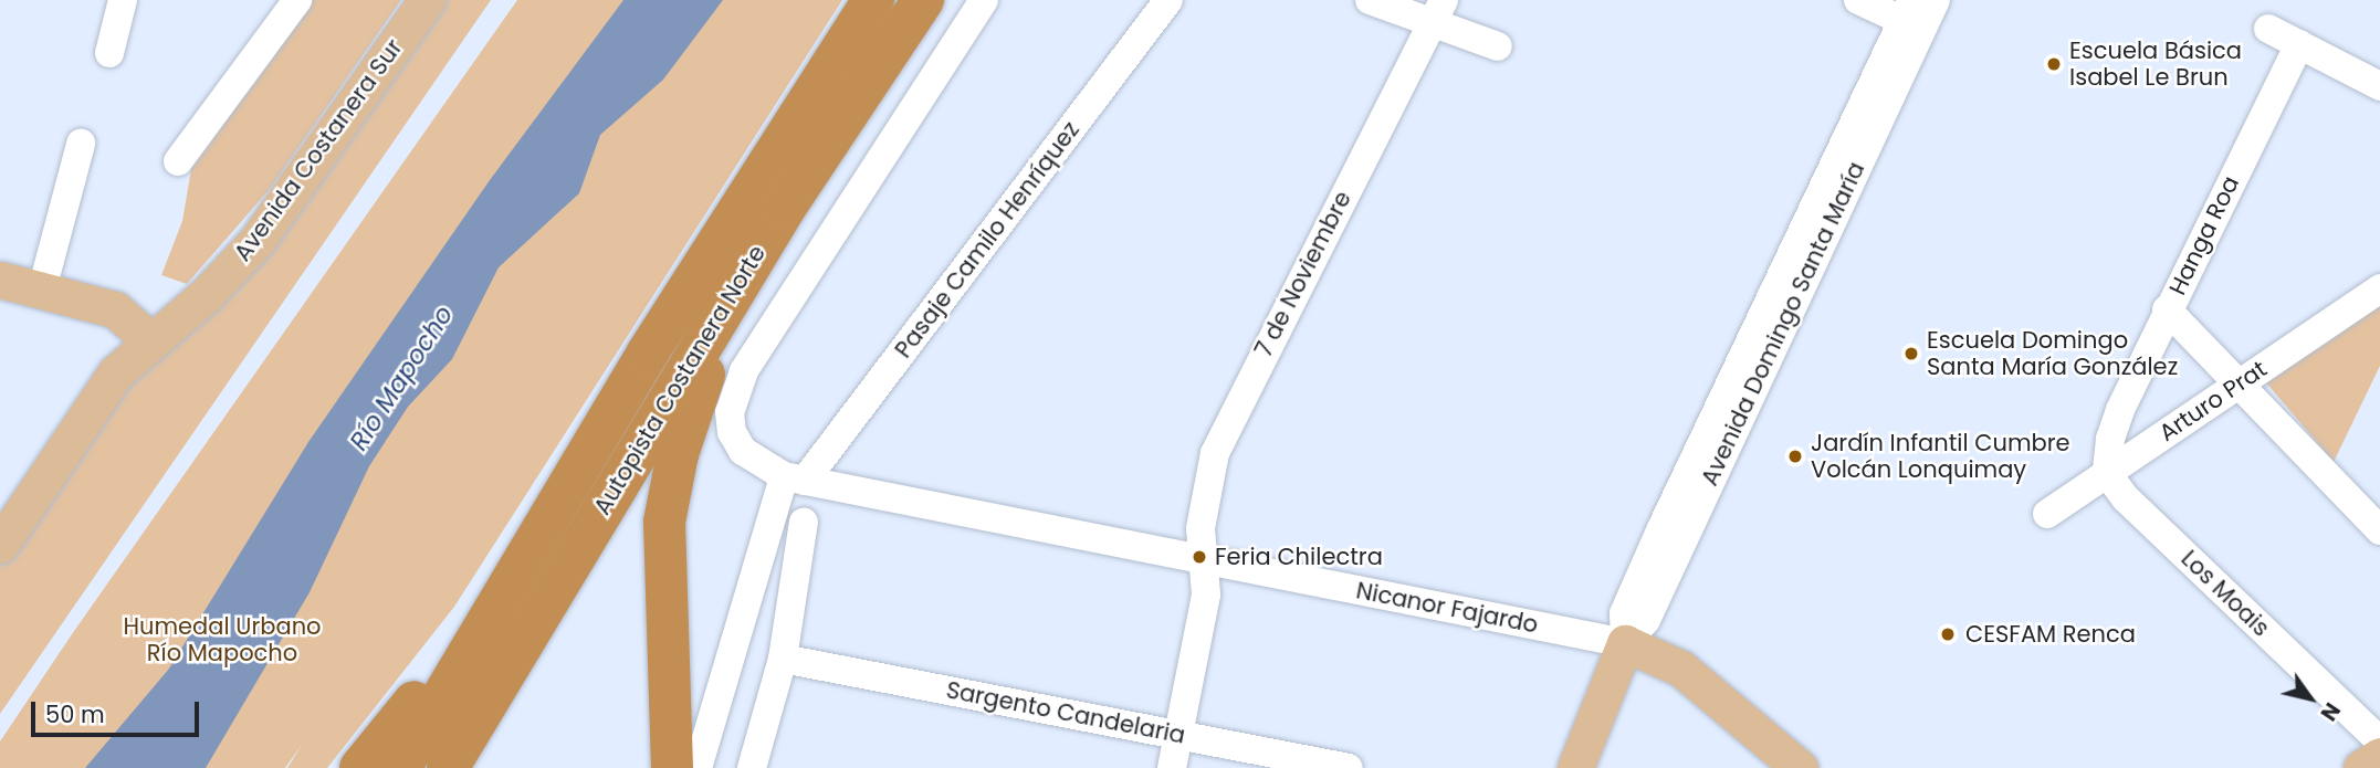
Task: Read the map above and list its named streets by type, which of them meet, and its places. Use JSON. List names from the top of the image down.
{
  "streets": {
    "highway": ["Autopista Costanera Norte"],
    "main road": ["Avenida Costanera Sur", "Avenida Domingo Santa María", "Nicanor Fajardo"],
    "street": [
      "Hanga Roa",
      "Pasaje Camilo Henríquez",
      "7 de Noviembre",
      "Arturo Prat",
      "Los Moais",
      "Sargento Candelaria"
    ]
  },
  "crossings": [
    ["Hanga Roa", "Arturo Prat"],
    ["Hanga Roa", "Los Moais"],
    ["Pasaje Camilo Henríquez", "Nicanor Fajardo"],
    ["7 de Noviembre", "Nicanor Fajardo"],
    ["7 de Noviembre", "Sargento Candelaria"],
    ["Avenida Domingo Santa María", "Nicanor Fajardo"],
    ["Arturo Prat", "Los Moais"]
  ],
  "water": ["Río Mapocho"],
  "parks": ["Humedal Urbano Río Mapocho"],
  "places": [
    "Escuela Básica Isabel Le Brun",
    "Escuela Domingo Santa María González",
    "Jardín Infantil Cumbre Volcán Lonquimay",
    "Feria Chilectra",
    "CESFAM Renca"
  ],
  "scale_bar": "50 m",
  "north": "bottom right"
}
